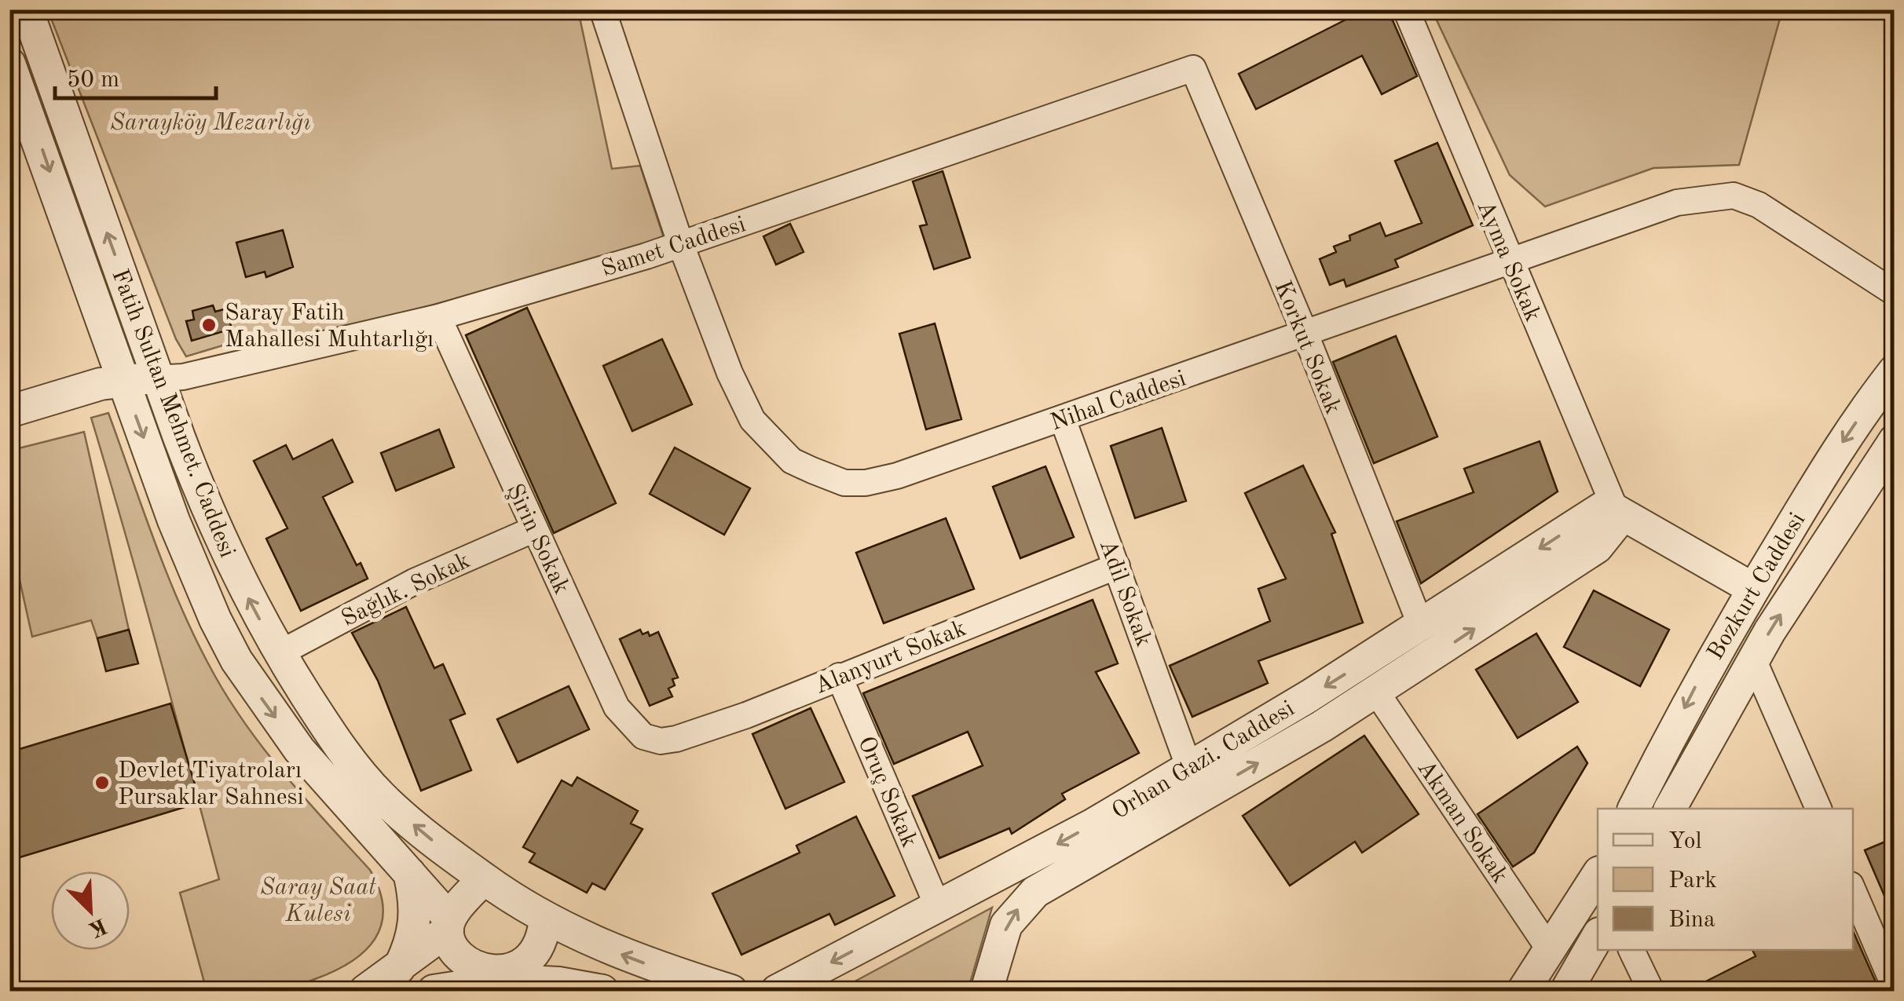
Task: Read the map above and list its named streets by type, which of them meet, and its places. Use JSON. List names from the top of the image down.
{
  "streets": {
    "street": [
      "Samet Caddesi",
      "Ayma Sokak",
      "Korkut Sokak",
      "Nihal Caddesi",
      "Fatih Sultan Mehmet. Caddesi",
      "Şirin Sokak",
      "Bozkurt Caddesi",
      "Sağlık. Sokak",
      "Adil Sokak",
      "Alanyurt Sokak",
      "Orhan Gazi. Caddesi",
      "Oruç Sokak",
      "Akman Sokak"
    ]
  },
  "crossings": [
    ["Samet Caddesi", "Korkut Sokak"],
    ["Samet Caddesi", "Nihal Caddesi"],
    ["Samet Caddesi", "Fatih Sultan Mehmet. Caddesi"],
    ["Samet Caddesi", "Şirin Sokak"],
    ["Ayma Sokak", "Nihal Caddesi"],
    ["Ayma Sokak", "Orhan Gazi. Caddesi"],
    ["Korkut Sokak", "Nihal Caddesi"],
    ["Korkut Sokak", "Orhan Gazi. Caddesi"],
    ["Nihal Caddesi", "Adil Sokak"],
    ["Fatih Sultan Mehmet. Caddesi", "Sağlık. Sokak"],
    ["Şirin Sokak", "Sağlık. Sokak"],
    ["Şirin Sokak", "Alanyurt Sokak"],
    ["Adil Sokak", "Alanyurt Sokak"],
    ["Adil Sokak", "Orhan Gazi. Caddesi"],
    ["Alanyurt Sokak", "Oruç Sokak"],
    ["Orhan Gazi. Caddesi", "Oruç Sokak"],
    ["Orhan Gazi. Caddesi", "Akman Sokak"]
  ],
  "parks": ["Sarayköy Mezarlığı", "Saray Saat Kulesi"],
  "places": ["Saray Fatih Mahallesi Muhtarlığı", "Devlet Tiyatroları Pursaklar Sahnesi"],
  "legend": ["Yol", "Park", "Bina"],
  "scale_bar": "50 m",
  "north": "bottom right"
}
